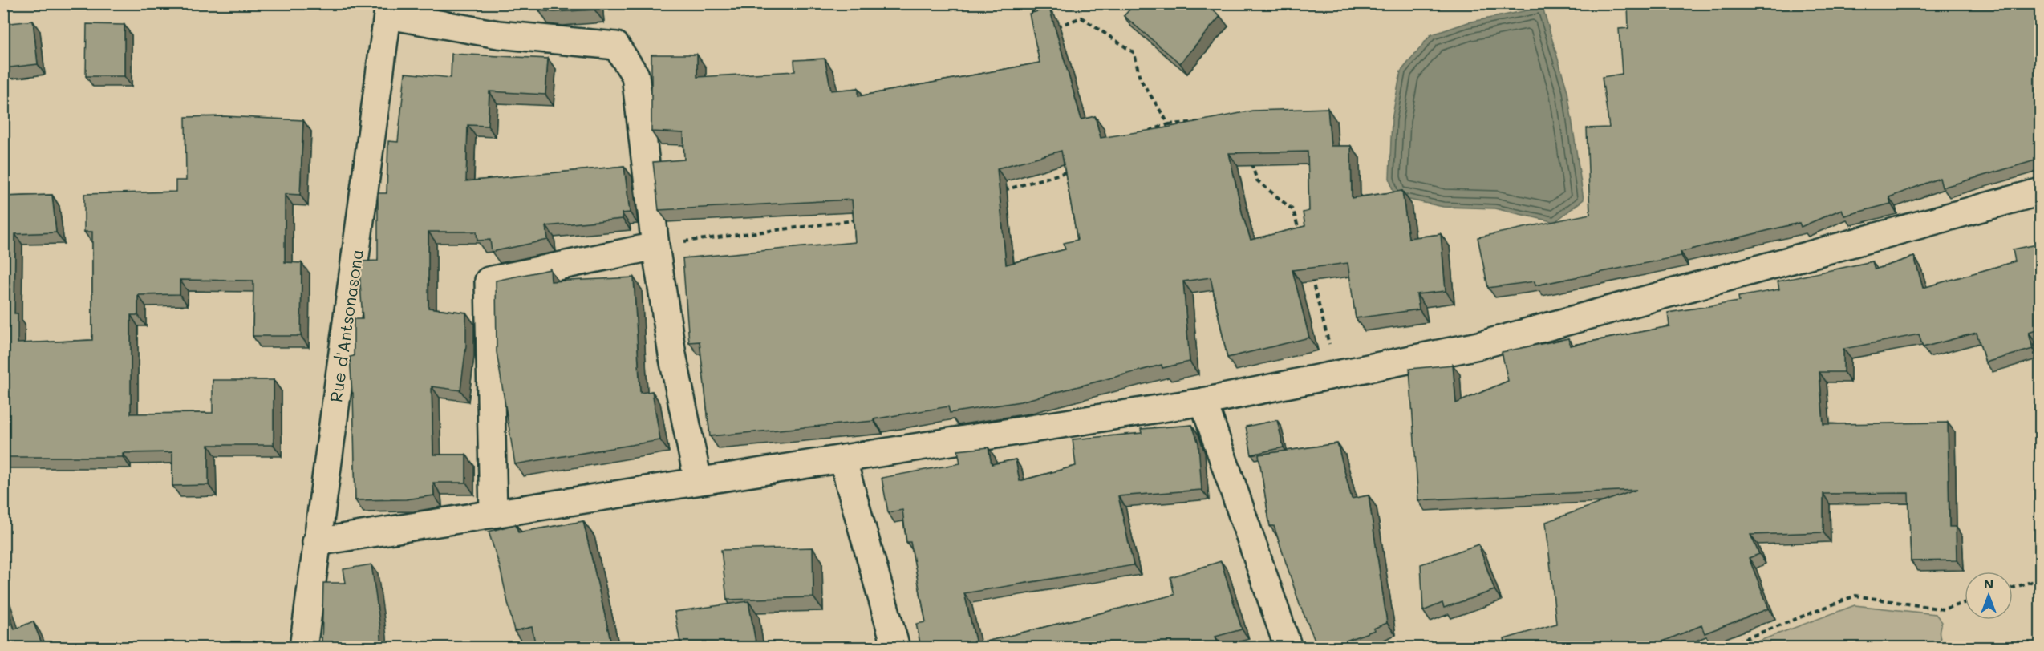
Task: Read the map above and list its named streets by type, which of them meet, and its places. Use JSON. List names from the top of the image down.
{
  "streets": {
    "street": ["Rue d'Antsonasona"]
  },
  "north": "top"
}
